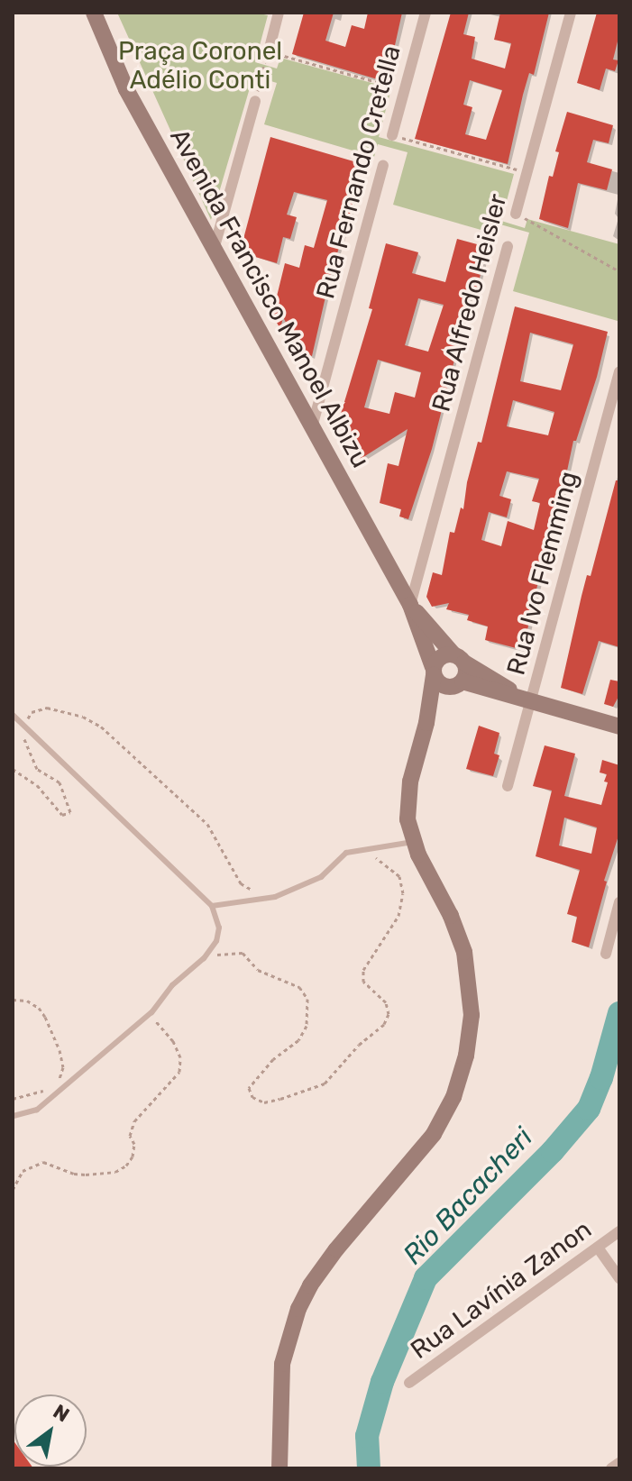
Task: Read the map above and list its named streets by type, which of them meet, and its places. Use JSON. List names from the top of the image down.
{
  "streets": {
    "street": [
      "Rua Fernando Cretella",
      "Avenida Francisco Manoel Albizu",
      "Rua Alfredo Heisler",
      "Rua Ivo Flemming",
      "Rua Lavínia Zanon"
    ]
  },
  "crossings": [
    ["Rua Fernando Cretella", "Avenida Francisco Manoel Albizu"],
    ["Avenida Francisco Manoel Albizu", "Rua Alfredo Heisler"],
    ["Avenida Francisco Manoel Albizu", "Rua Ivo Flemming"]
  ],
  "water": ["Rio Bacacheri"],
  "parks": ["Praça Coronel Adélio Conti"],
  "north": "top right"
}
